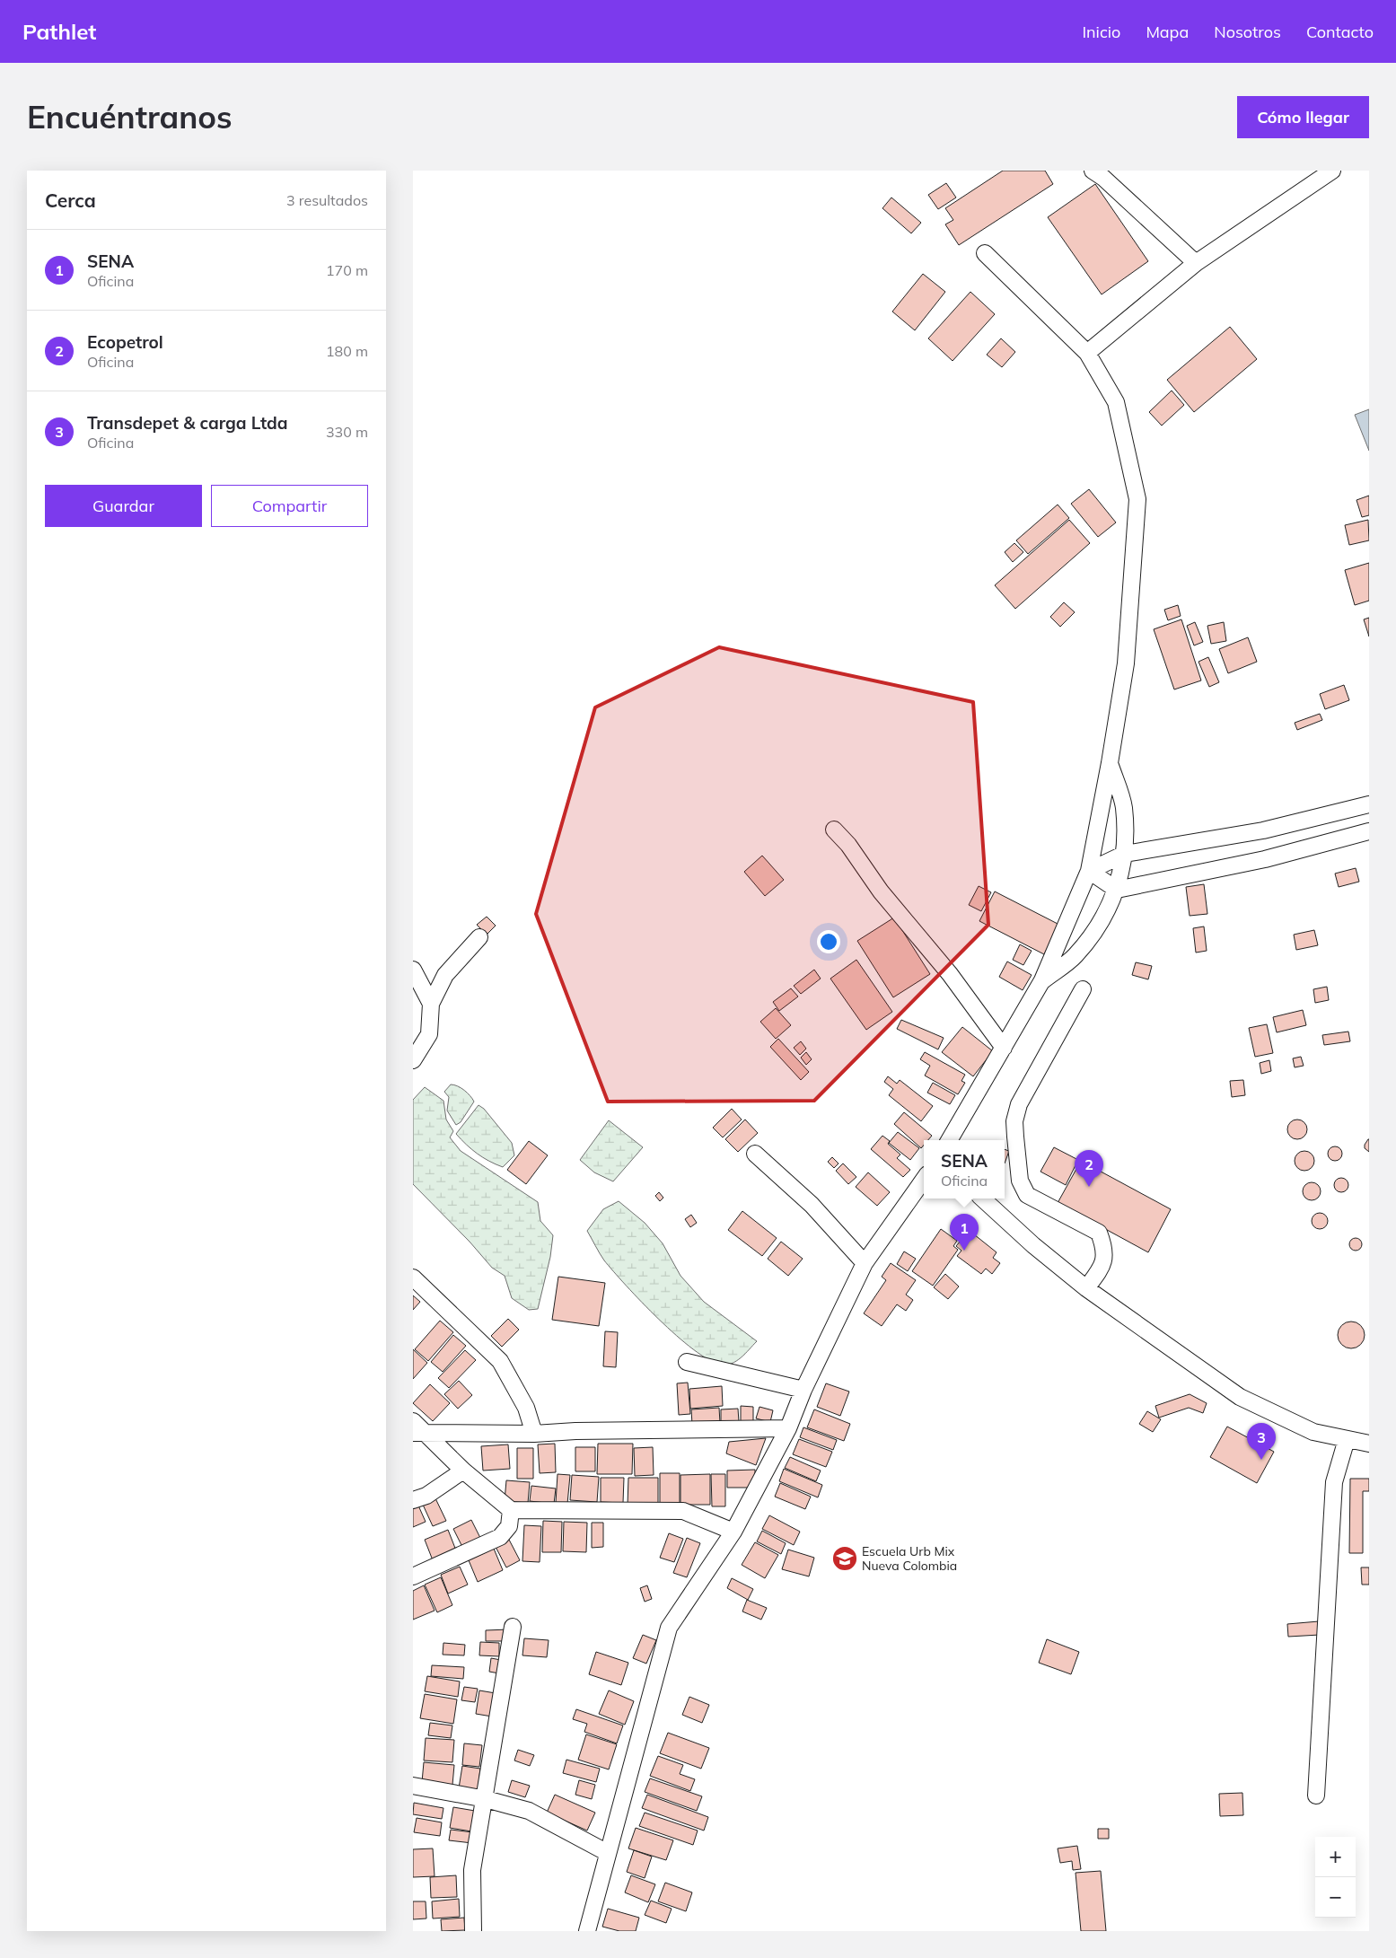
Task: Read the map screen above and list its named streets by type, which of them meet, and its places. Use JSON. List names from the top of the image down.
{
  "places": {
    "school or university": ["Escuela Urb Mix Nueva Colombia"]
  },
  "page": {
    "header": "Pathlet",
    "nav": [
      "Inicio",
      "Mapa",
      "Nosotros",
      "Contacto"
    ],
    "buttons": [
      "Cómo llegar",
      ["Guardar", "Compartir"]
    ],
    "title": "Encuéntranos",
    "heading": ["Cerca", "3 resultados"],
    "list": [
      {
        "mark": "1",
        "name": "SENA",
        "note": "Oficina",
        "value": "170 m"
      },
      {
        "mark": "2",
        "name": "Ecopetrol",
        "note": "Oficina",
        "value": "180 m"
      },
      {
        "mark": "3",
        "name": "Transdepet & carga Ltda",
        "note": "Oficina",
        "value": "330 m"
      }
    ],
    "popup": ["SENA", "Oficina"],
    "pins": ["2", "1", "3"],
    "map_buttons": ["+", "−"]
  }
}
